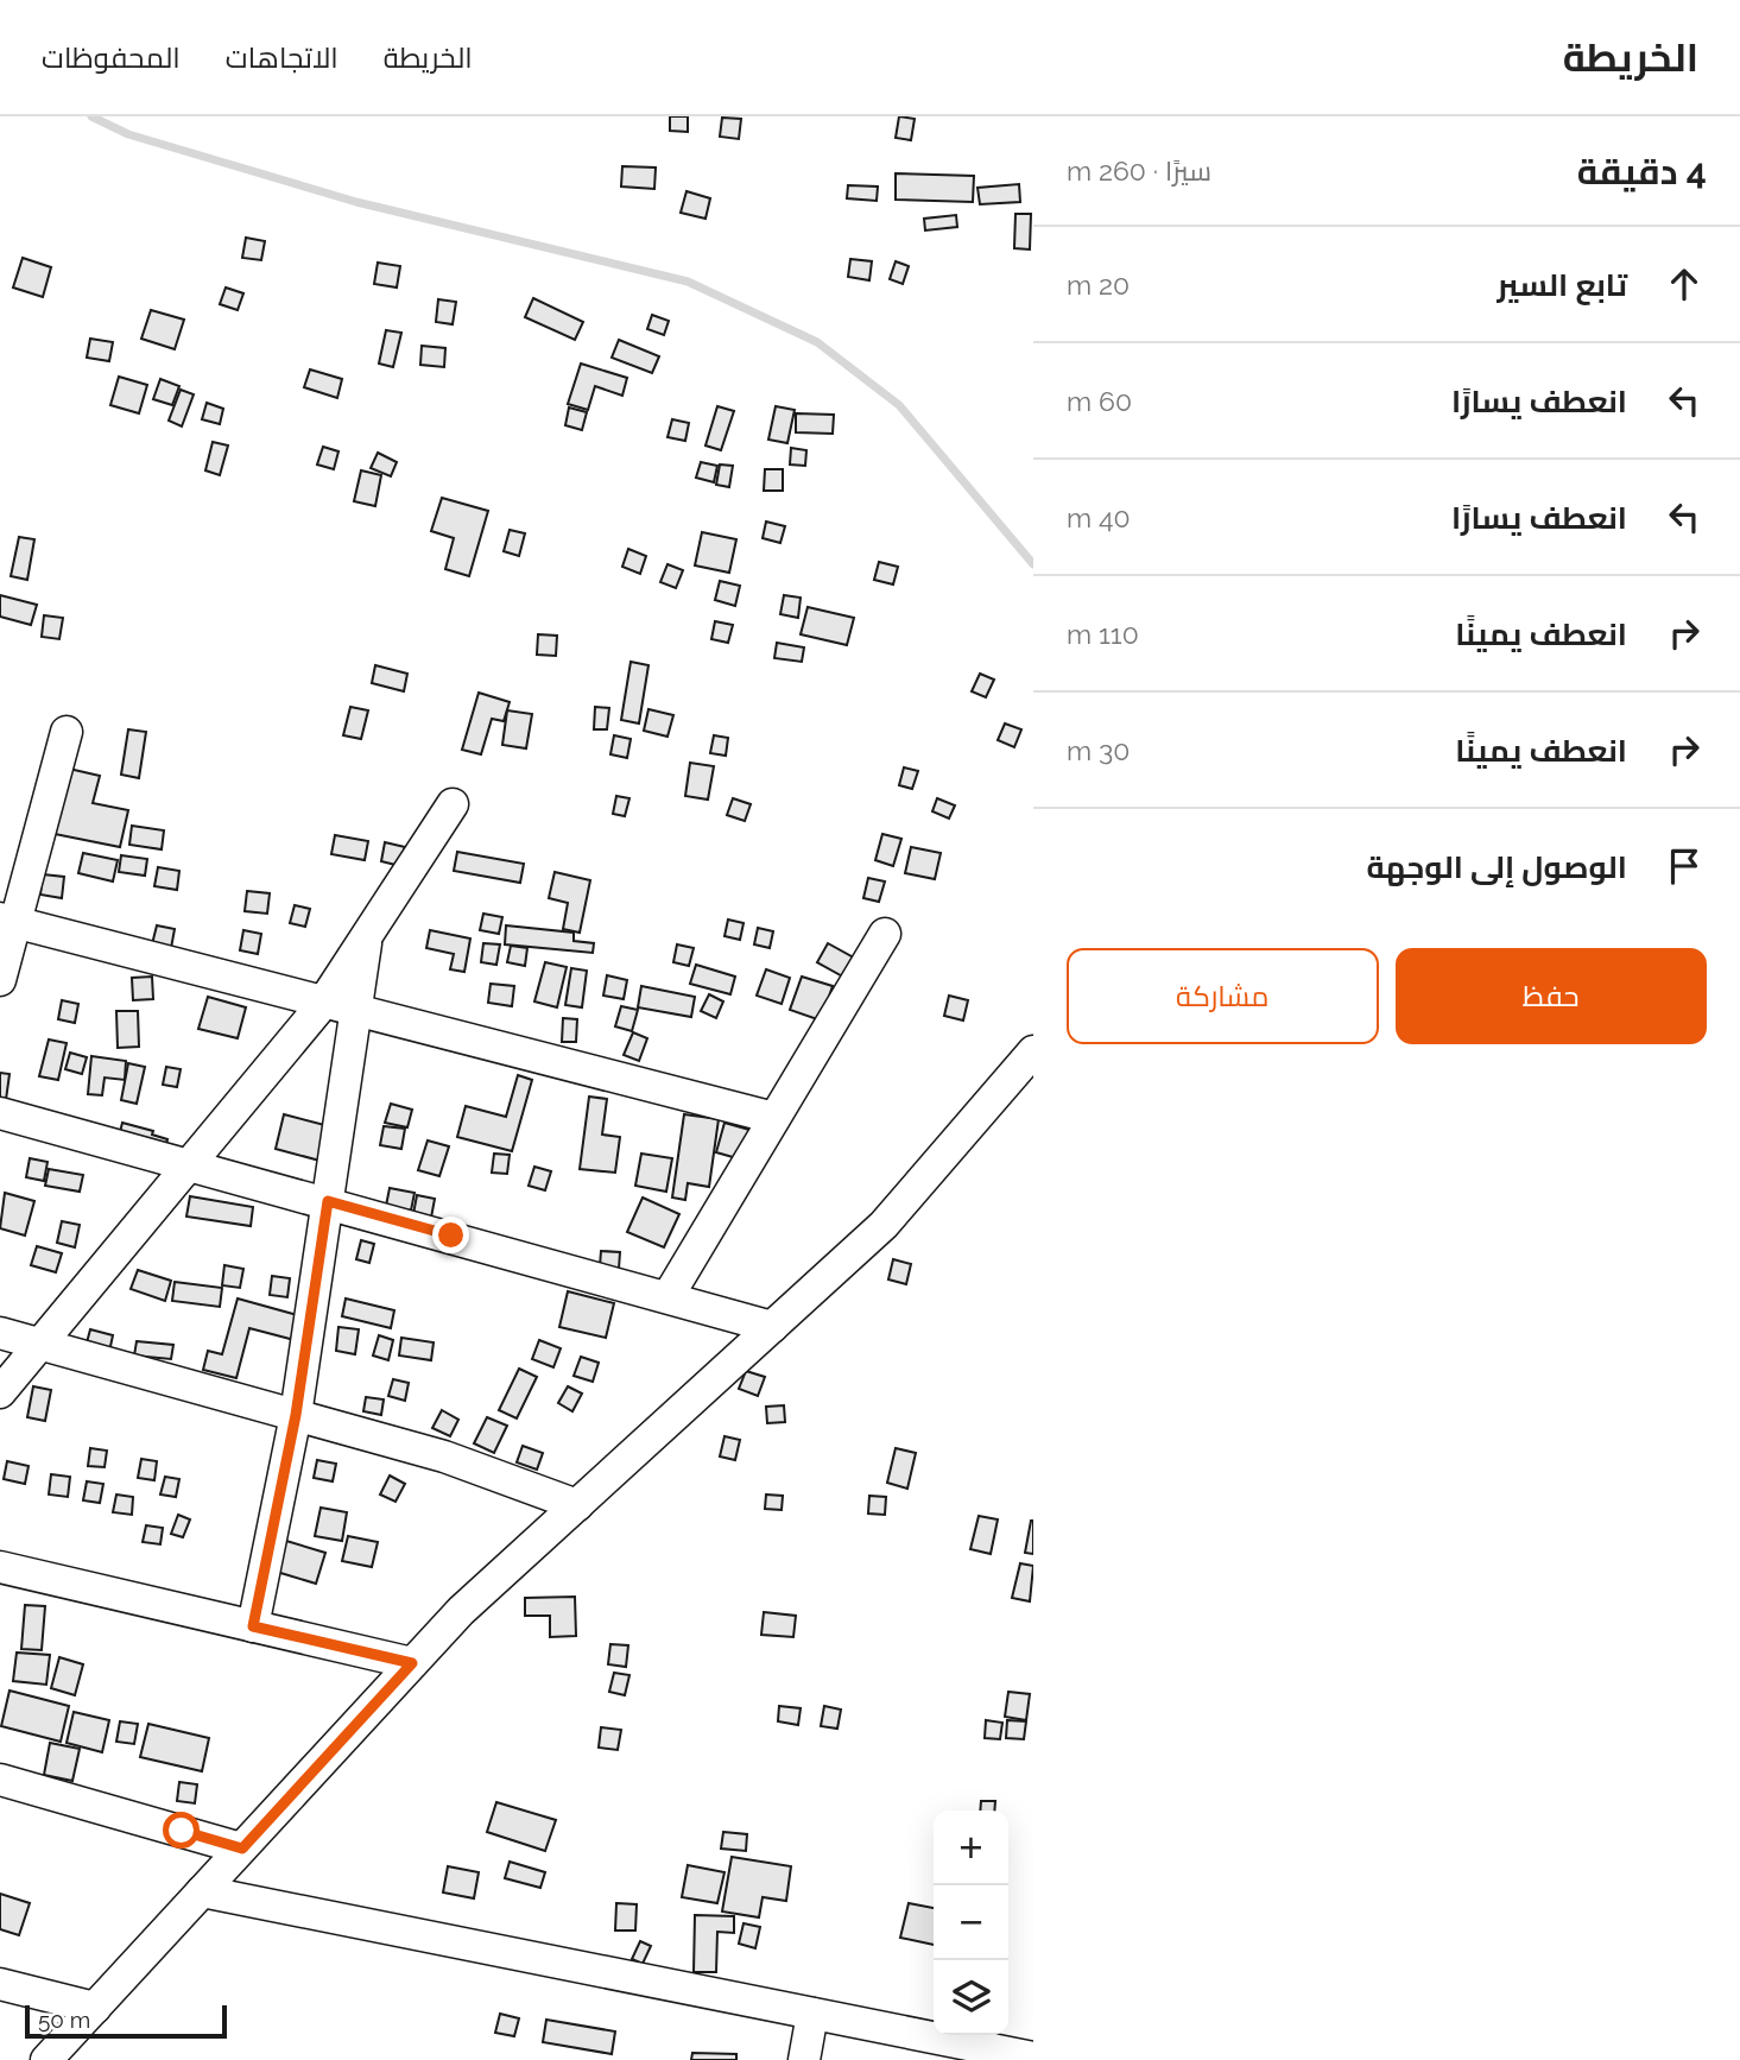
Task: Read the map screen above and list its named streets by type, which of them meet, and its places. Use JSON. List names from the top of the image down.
{
  "scale_bar": "50 m",
  "page": {
    "header": "الخريطة",
    "nav": ["الخريطة", "الاتجاهات", "المحفوظات"],
    "heading": ["4 دقيقة", "سيرًا · 260 m"],
    "list": [
      ["تابع السير", "20 m"],
      ["انعطف يسارًا", "60 m"],
      ["انعطف يسارًا", "40 m"],
      ["انعطف يمينًا", "110 m"],
      ["انعطف يمينًا", "30 m"],
      "الوصول إلى الوجهة"
    ],
    "buttons": ["حفظ", "مشاركة"],
    "map_buttons": ["+", "−"],
    "scale": "50 m"
  }
}
